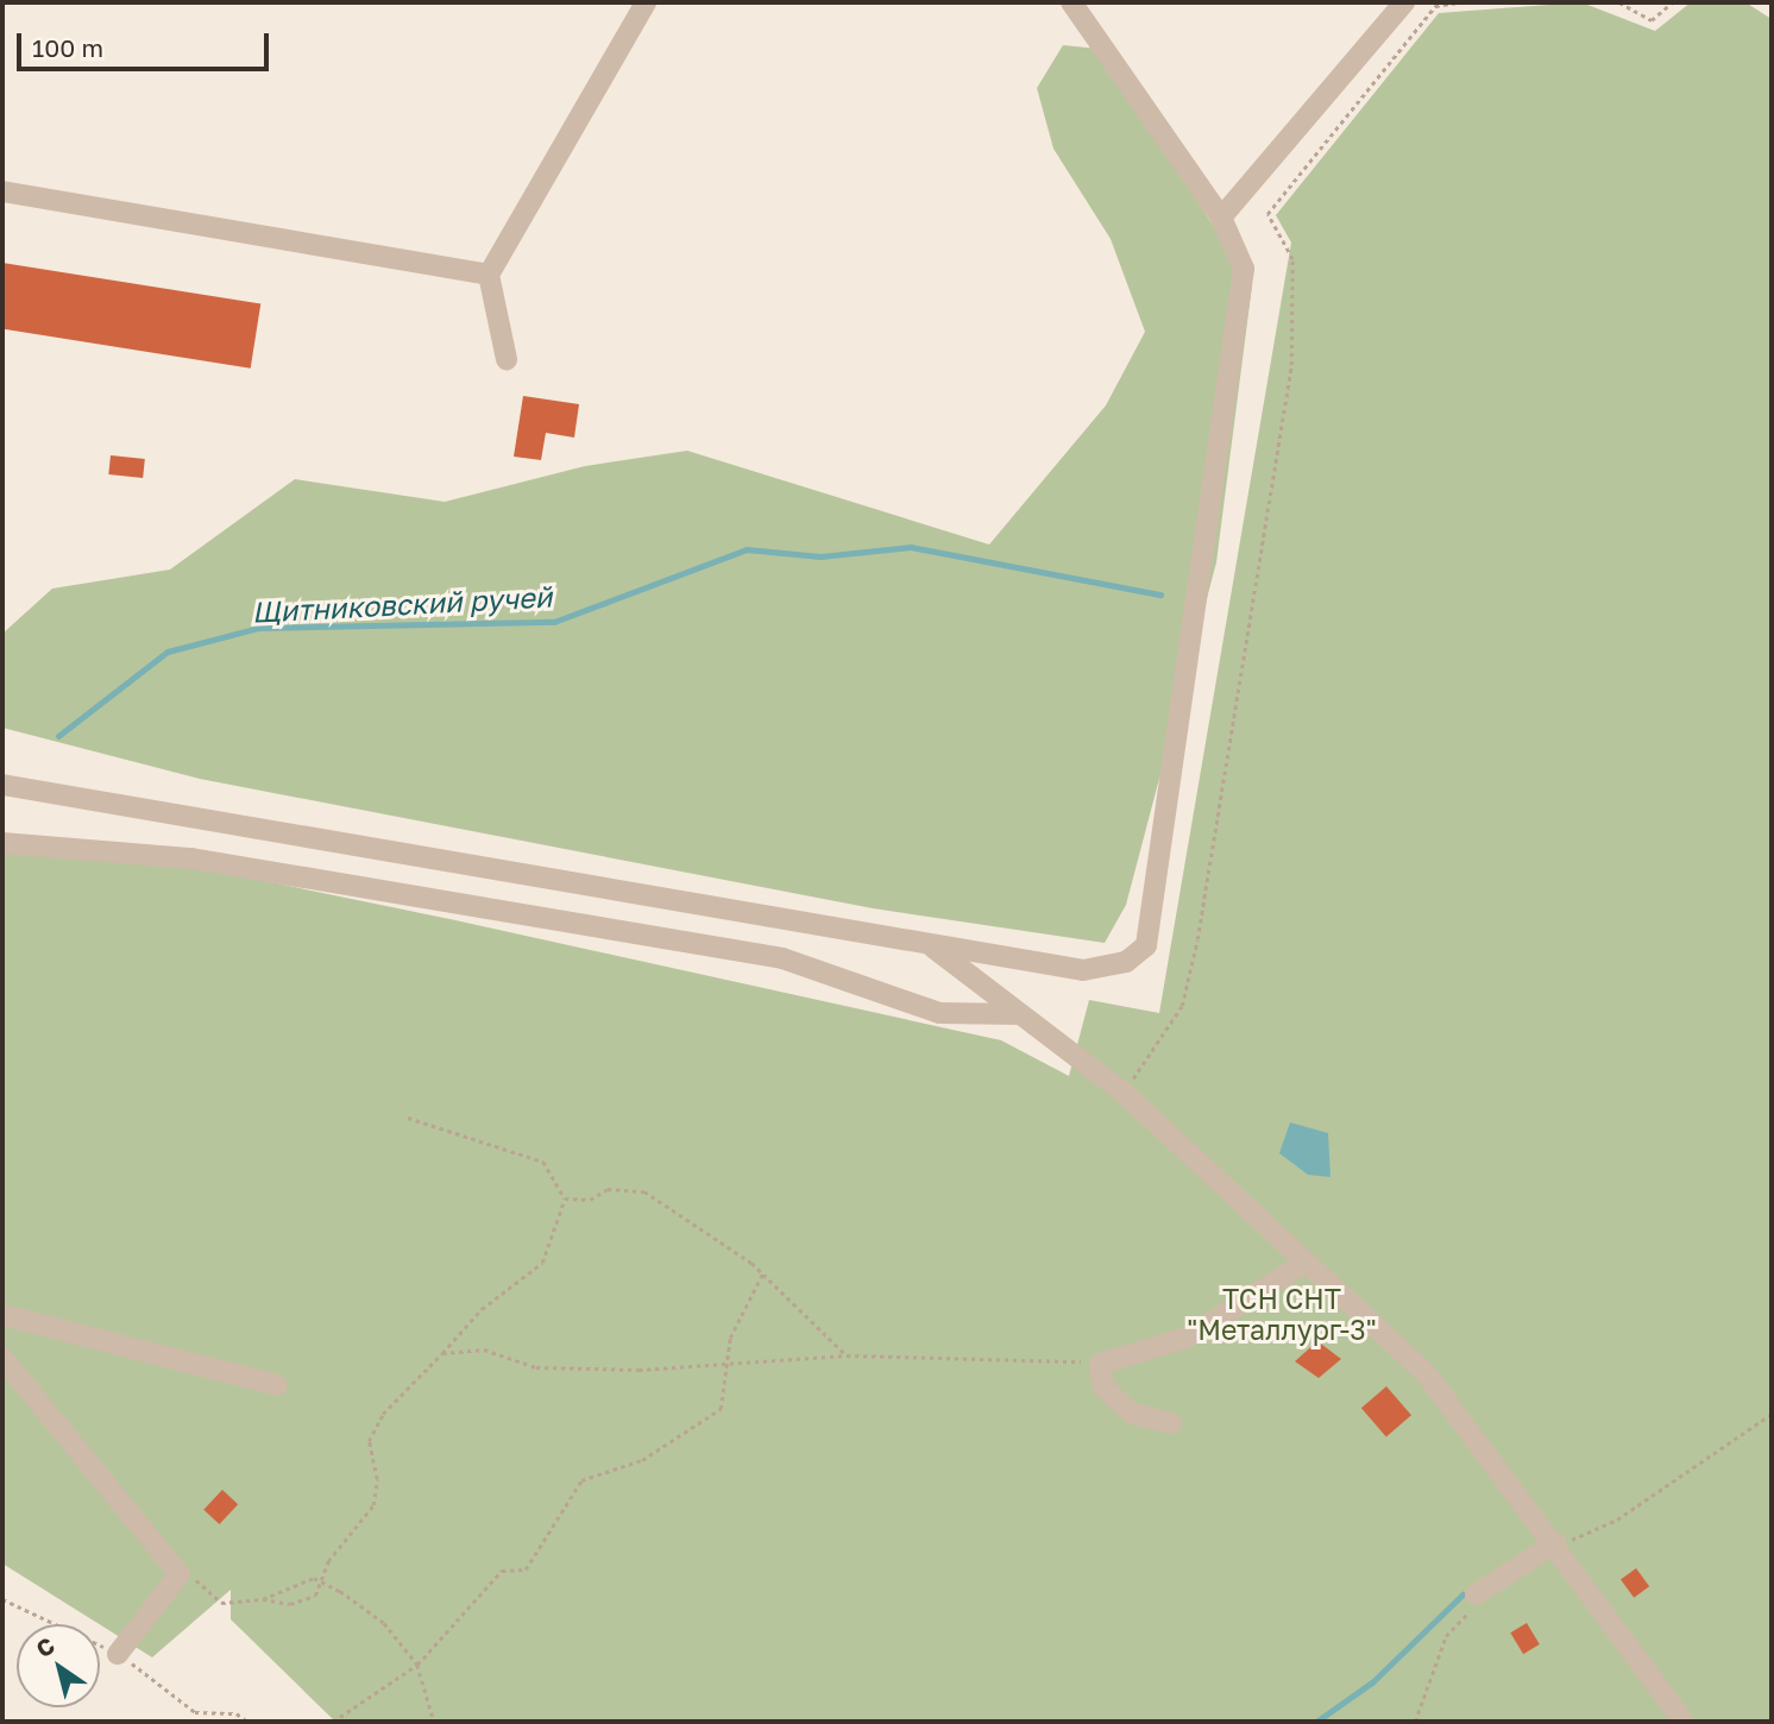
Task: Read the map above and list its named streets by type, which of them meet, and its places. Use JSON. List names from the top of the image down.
{
  "water": ["Щитниковский ручей"],
  "parks": ["ТСН СНТ \"Металлург-3\""],
  "scale_bar": "100 m",
  "north": "top left"
}
